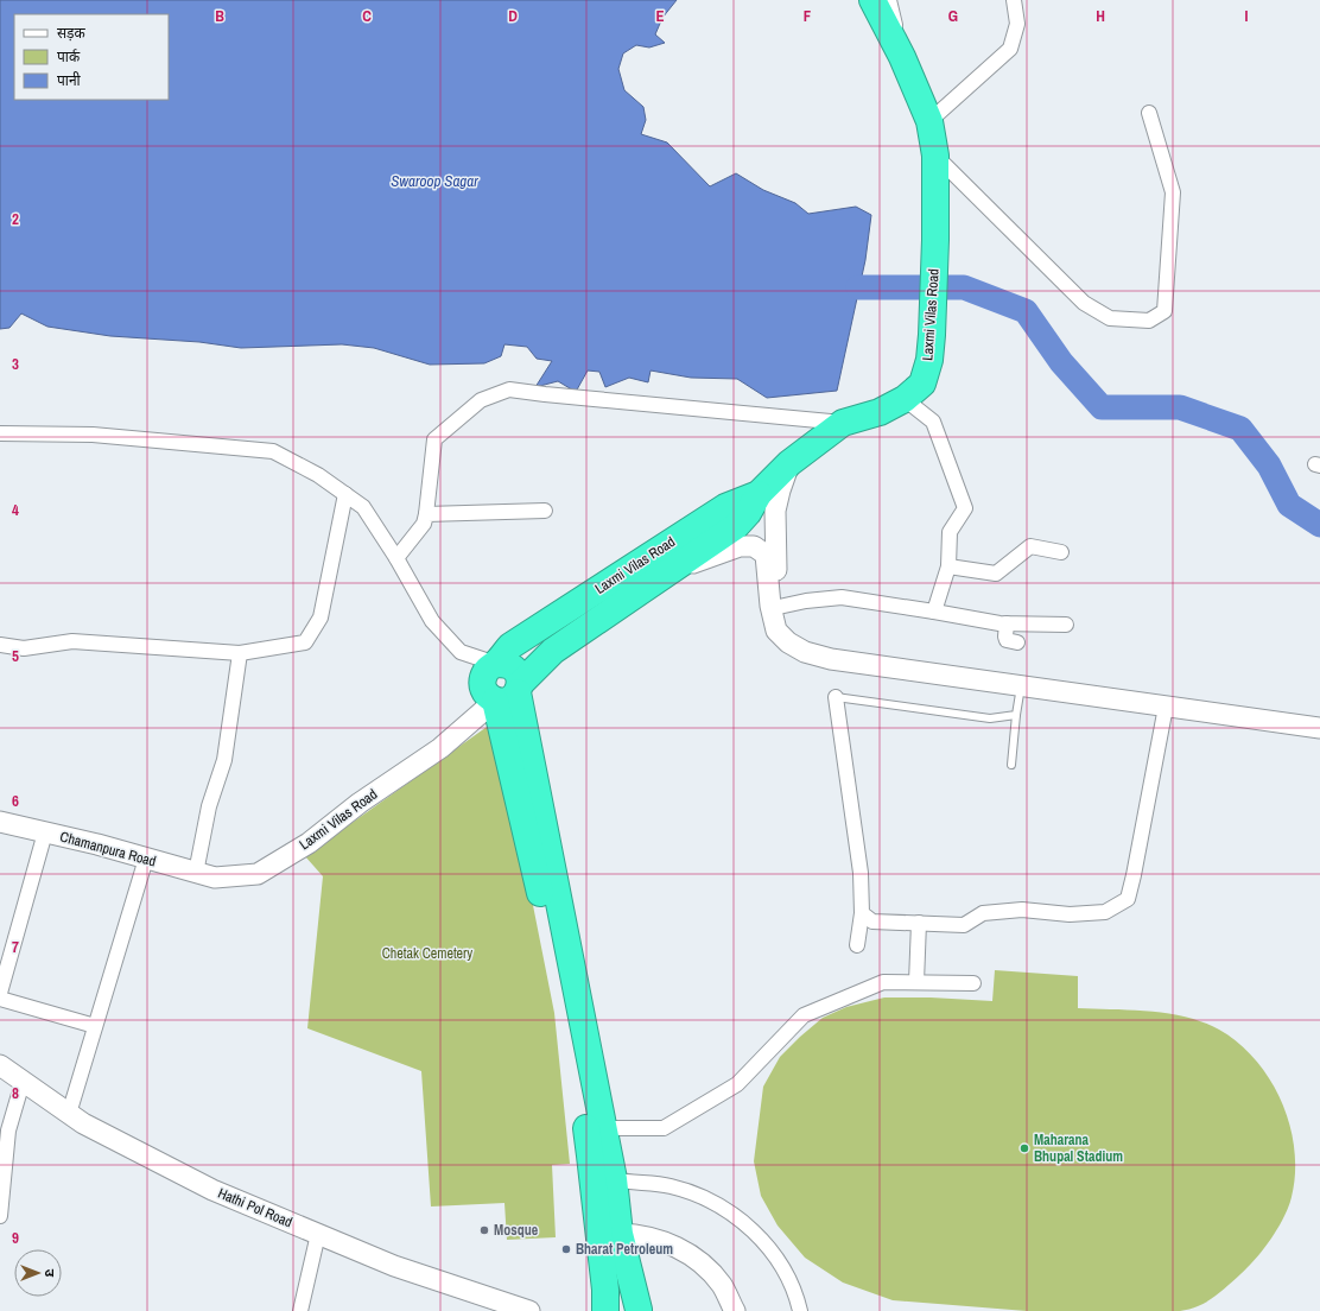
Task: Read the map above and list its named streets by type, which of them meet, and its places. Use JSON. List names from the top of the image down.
{
  "streets": {
    "highway": ["Laxmi Vilas Road"],
    "street": ["Chamanpura Road", "Hathi Pol Road"]
  },
  "crossings": [
    ["Laxmi Vilas Road", "Chamanpura Road"]
  ],
  "water": ["Swaroop Sagar"],
  "parks": ["Chetak Cemetery"],
  "places": ["Maharana Bhupal Stadium", "Mosque", "Bharat Petroleum"],
  "legend": ["सड़क", "पार्क", "पानी"],
  "north": "right",
  "grid": {
    "columns": [
      "B",
      "C",
      "D",
      "E",
      "F",
      "G",
      "H",
      "I"
    ],
    "rows": [
      "2",
      "3",
      "4",
      "5",
      "6",
      "7",
      "8",
      "9"
    ]
  }
}
